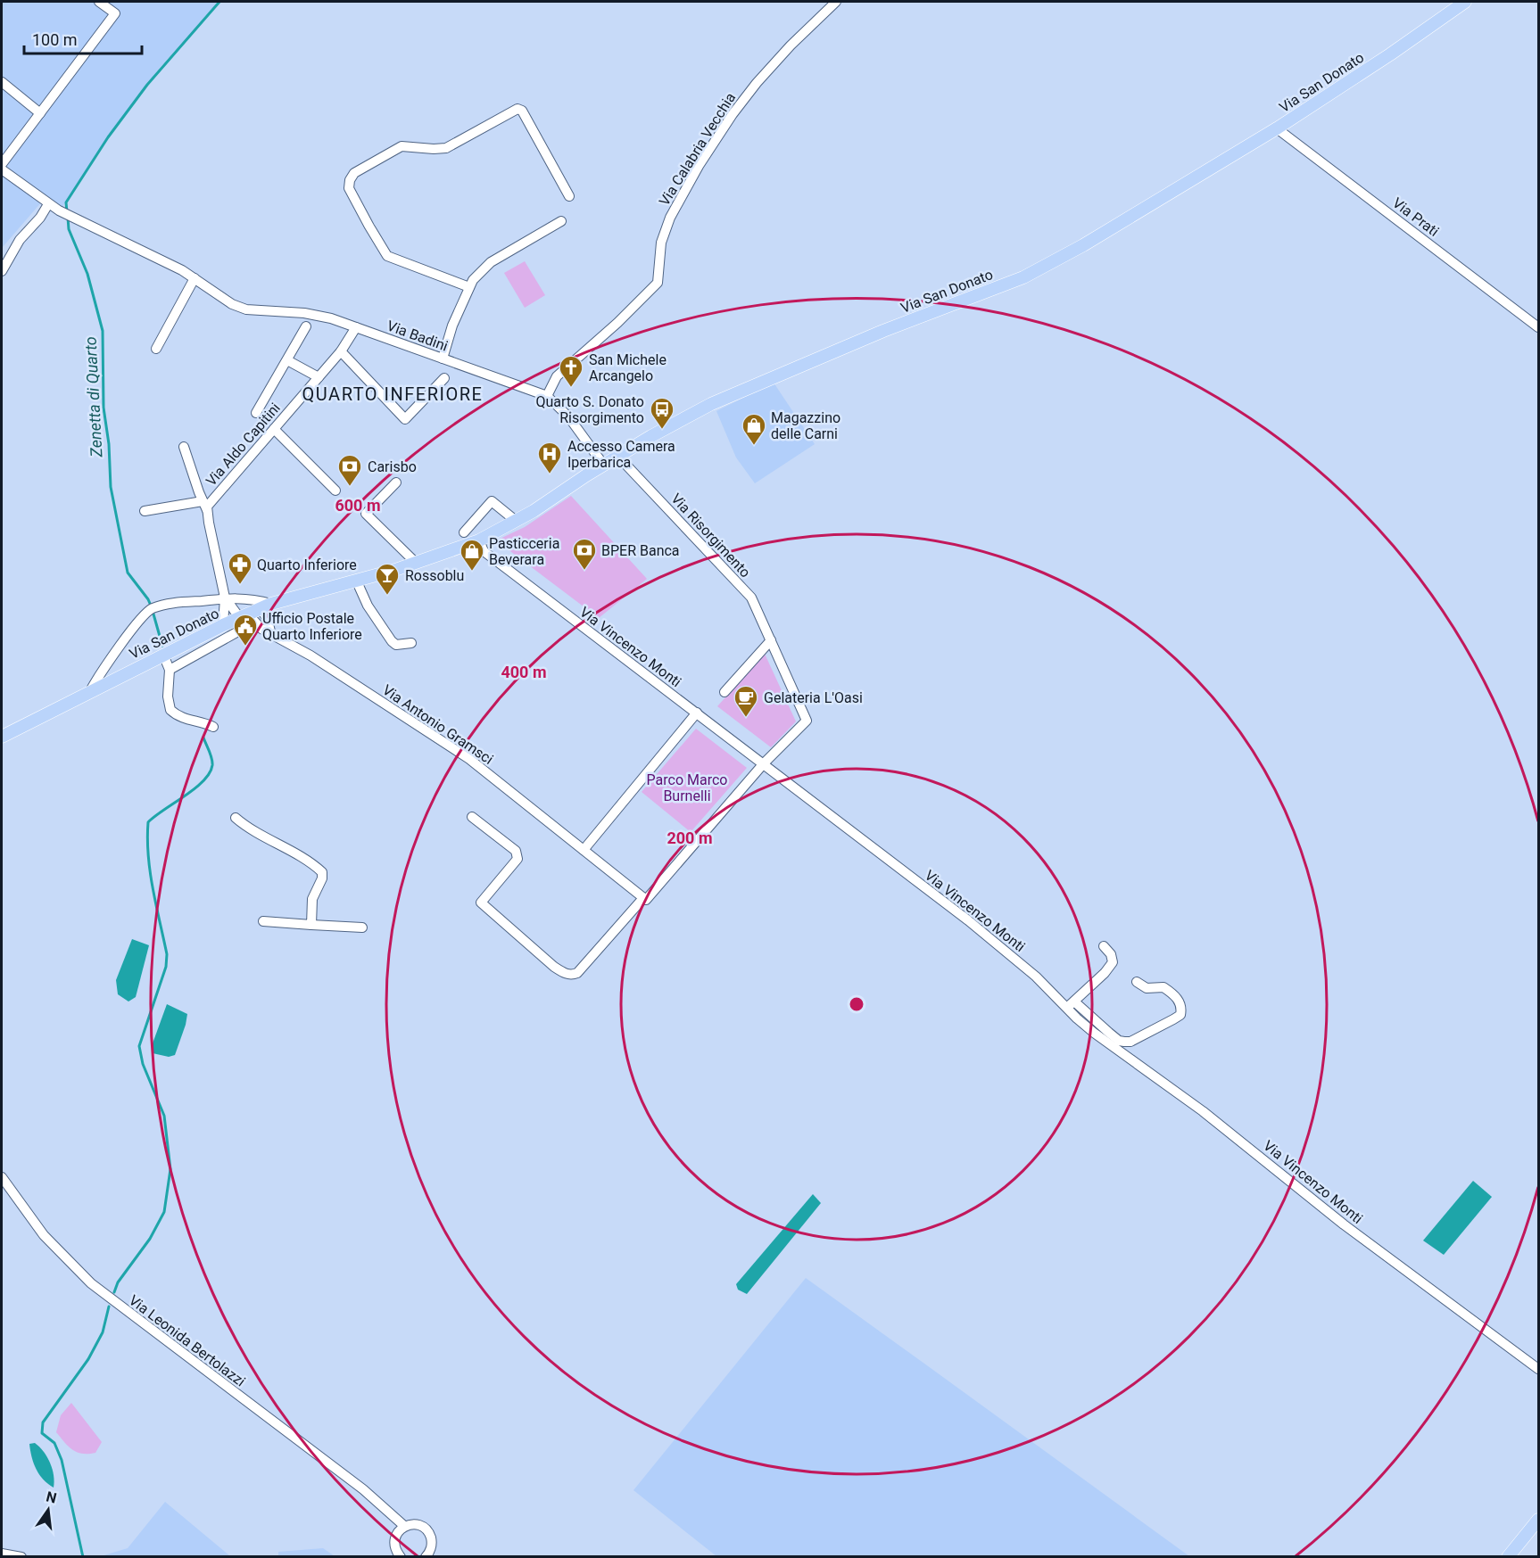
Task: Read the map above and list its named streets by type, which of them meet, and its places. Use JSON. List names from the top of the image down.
{
  "streets": {
    "main road": ["Via San Donato"],
    "street": [
      "Via Calabria Vecchia",
      "Via Prati",
      "Via Badini",
      "Via Aldo Capitini",
      "Via Risorgimento",
      "Via Vincenzo Monti",
      "Via Antonio Gramsci",
      "Via Leonida Bertolazzi"
    ]
  },
  "crossings": [
    ["Via San Donato", "Via Prati"],
    ["Via San Donato", "Via Badini"],
    ["Via San Donato", "Via Risorgimento"],
    ["Via San Donato", "Via Vincenzo Monti"],
    ["Via San Donato", "Via Antonio Gramsci"],
    ["Via Calabria Vecchia", "Via Badini"],
    ["Via Badini", "Via Aldo Capitini"],
    ["Via Risorgimento", "Via Vincenzo Monti"]
  ],
  "districts": ["QUARTO INFERIORE"],
  "water": ["Zenetta di Quarto"],
  "parks": ["Parco Marco Burnelli"],
  "places": {
    "church": ["San Michele Arcangelo"],
    "bus stop": ["Quarto S. Donato Risorgimento"],
    "shop": ["Magazzino delle Carni", "Pasticceria Beverara"],
    "hospital": ["Accesso Camera Iperbarica"],
    "bank": ["Carisbo", "BPER Banca"],
    "pharmacy": ["Quarto Inferiore"],
    "bar": ["Rossoblu"],
    "public building": ["Ufficio Postale Quarto Inferiore"],
    "cafe": ["Gelateria L'Oasi"]
  },
  "scale_bar": "100 m",
  "north": "top",
  "rings": ["600 m", "400 m", "200 m"]
}
